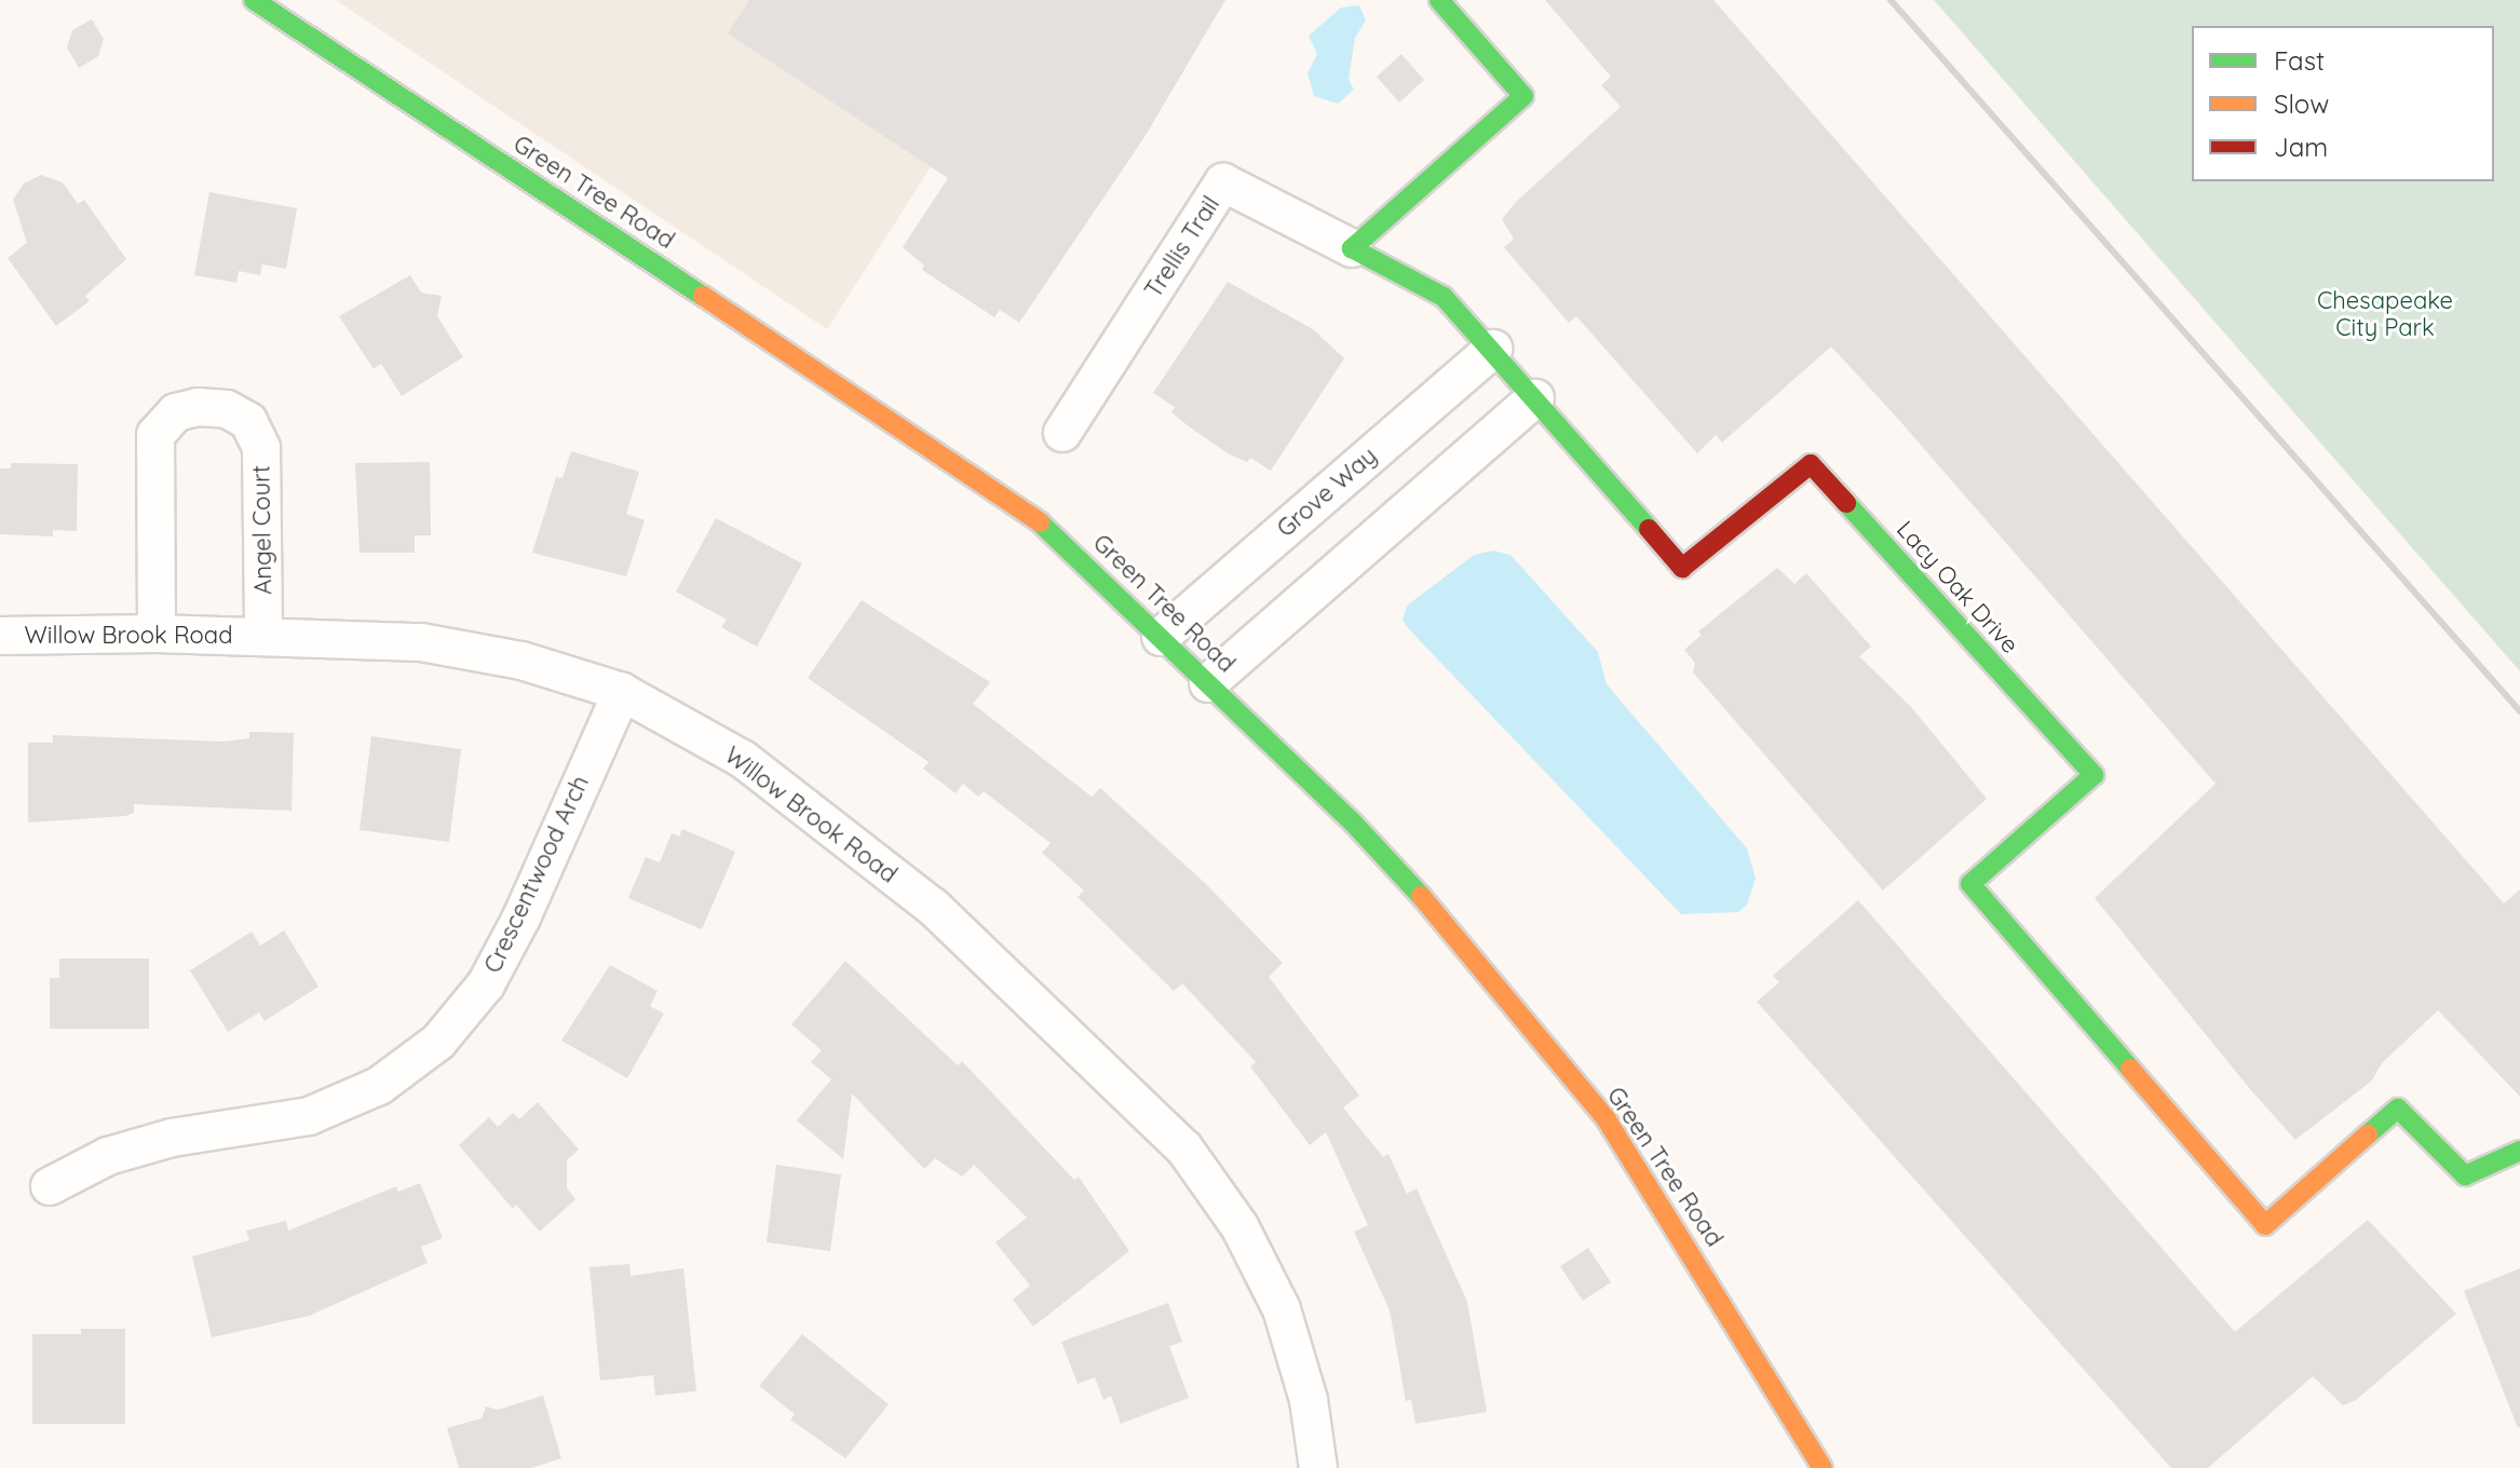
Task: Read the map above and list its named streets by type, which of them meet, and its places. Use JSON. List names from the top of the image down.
{
  "streets": {
    "street": [
      "Green Tree Road",
      "Trellis Trail",
      "Grove Way",
      "Angel Court",
      "Lacy Oak Drive",
      "Willow Brook Road",
      "Crescentwood Arch"
    ]
  },
  "crossings": [
    ["Green Tree Road", "Grove Way"],
    ["Trellis Trail", "Lacy Oak Drive"],
    ["Grove Way", "Lacy Oak Drive"],
    ["Angel Court", "Willow Brook Road"],
    ["Willow Brook Road", "Crescentwood Arch"]
  ],
  "parks": ["Chesapeake City Park"],
  "legend": ["Fast", "Slow", "Jam"]
}
